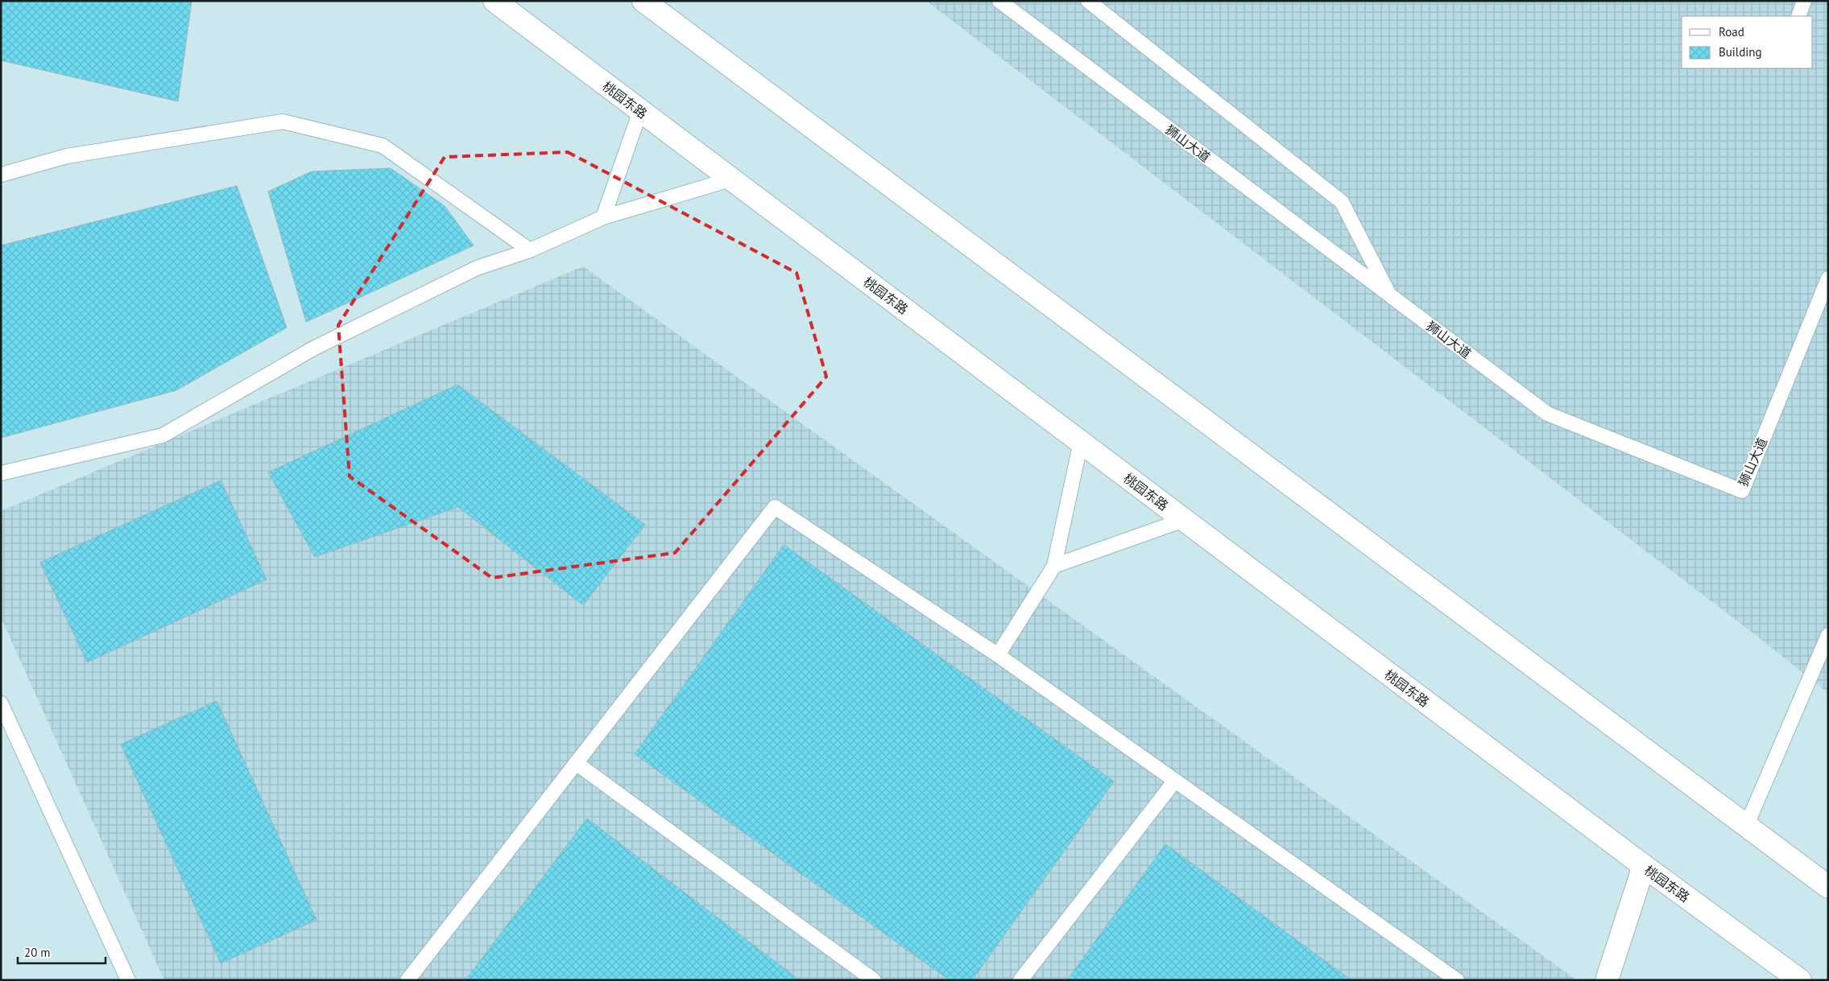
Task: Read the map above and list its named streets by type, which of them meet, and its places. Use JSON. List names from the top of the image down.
{
  "streets": {
    "main road": ["桃园东路"],
    "lane": ["狮山大道"]
  },
  "legend": ["Road", "Building"],
  "scale_bar": "20 m"
}
